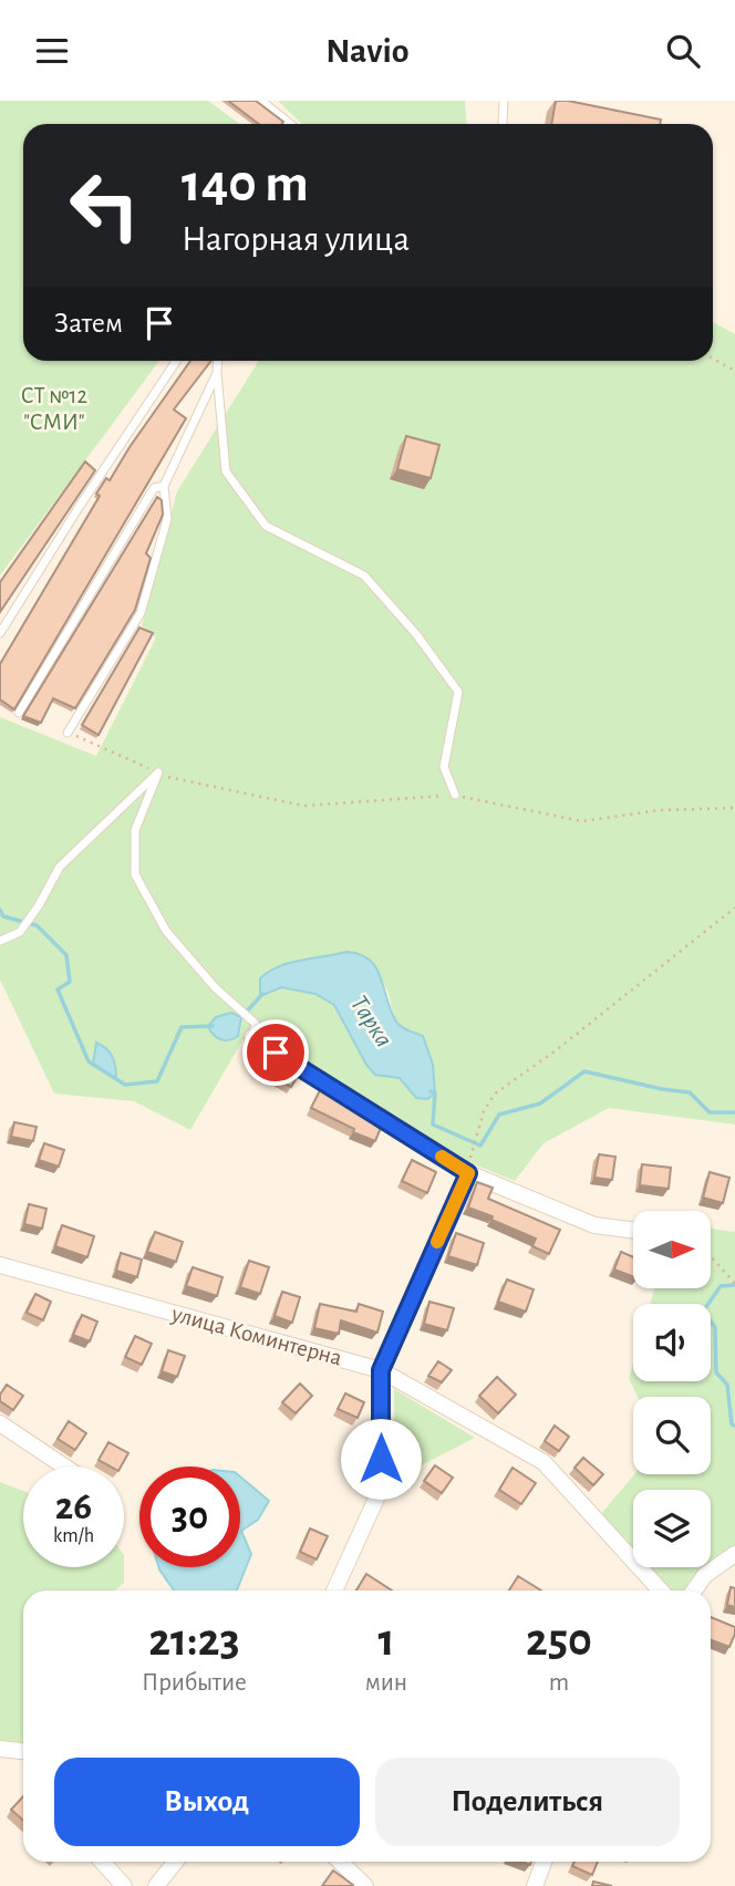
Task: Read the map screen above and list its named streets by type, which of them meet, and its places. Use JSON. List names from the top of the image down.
{
  "streets": {
    "street": ["улица Коминтерна"]
  },
  "water": ["Тарка"],
  "parks": ["СТ №12 \"СМИ\""],
  "north": "right",
  "page": {
    "header": "Navio",
    "turn": ["140 m", "Нагорная улица"],
    "then": "Затем",
    "speed": "26 km/h",
    "limit": "30",
    "eta": [
      "21:23",
      "Прибытие",
      "1",
      "мин",
      "250",
      "m"
    ],
    "buttons": ["Выход", "Поделиться"]
  }
}
